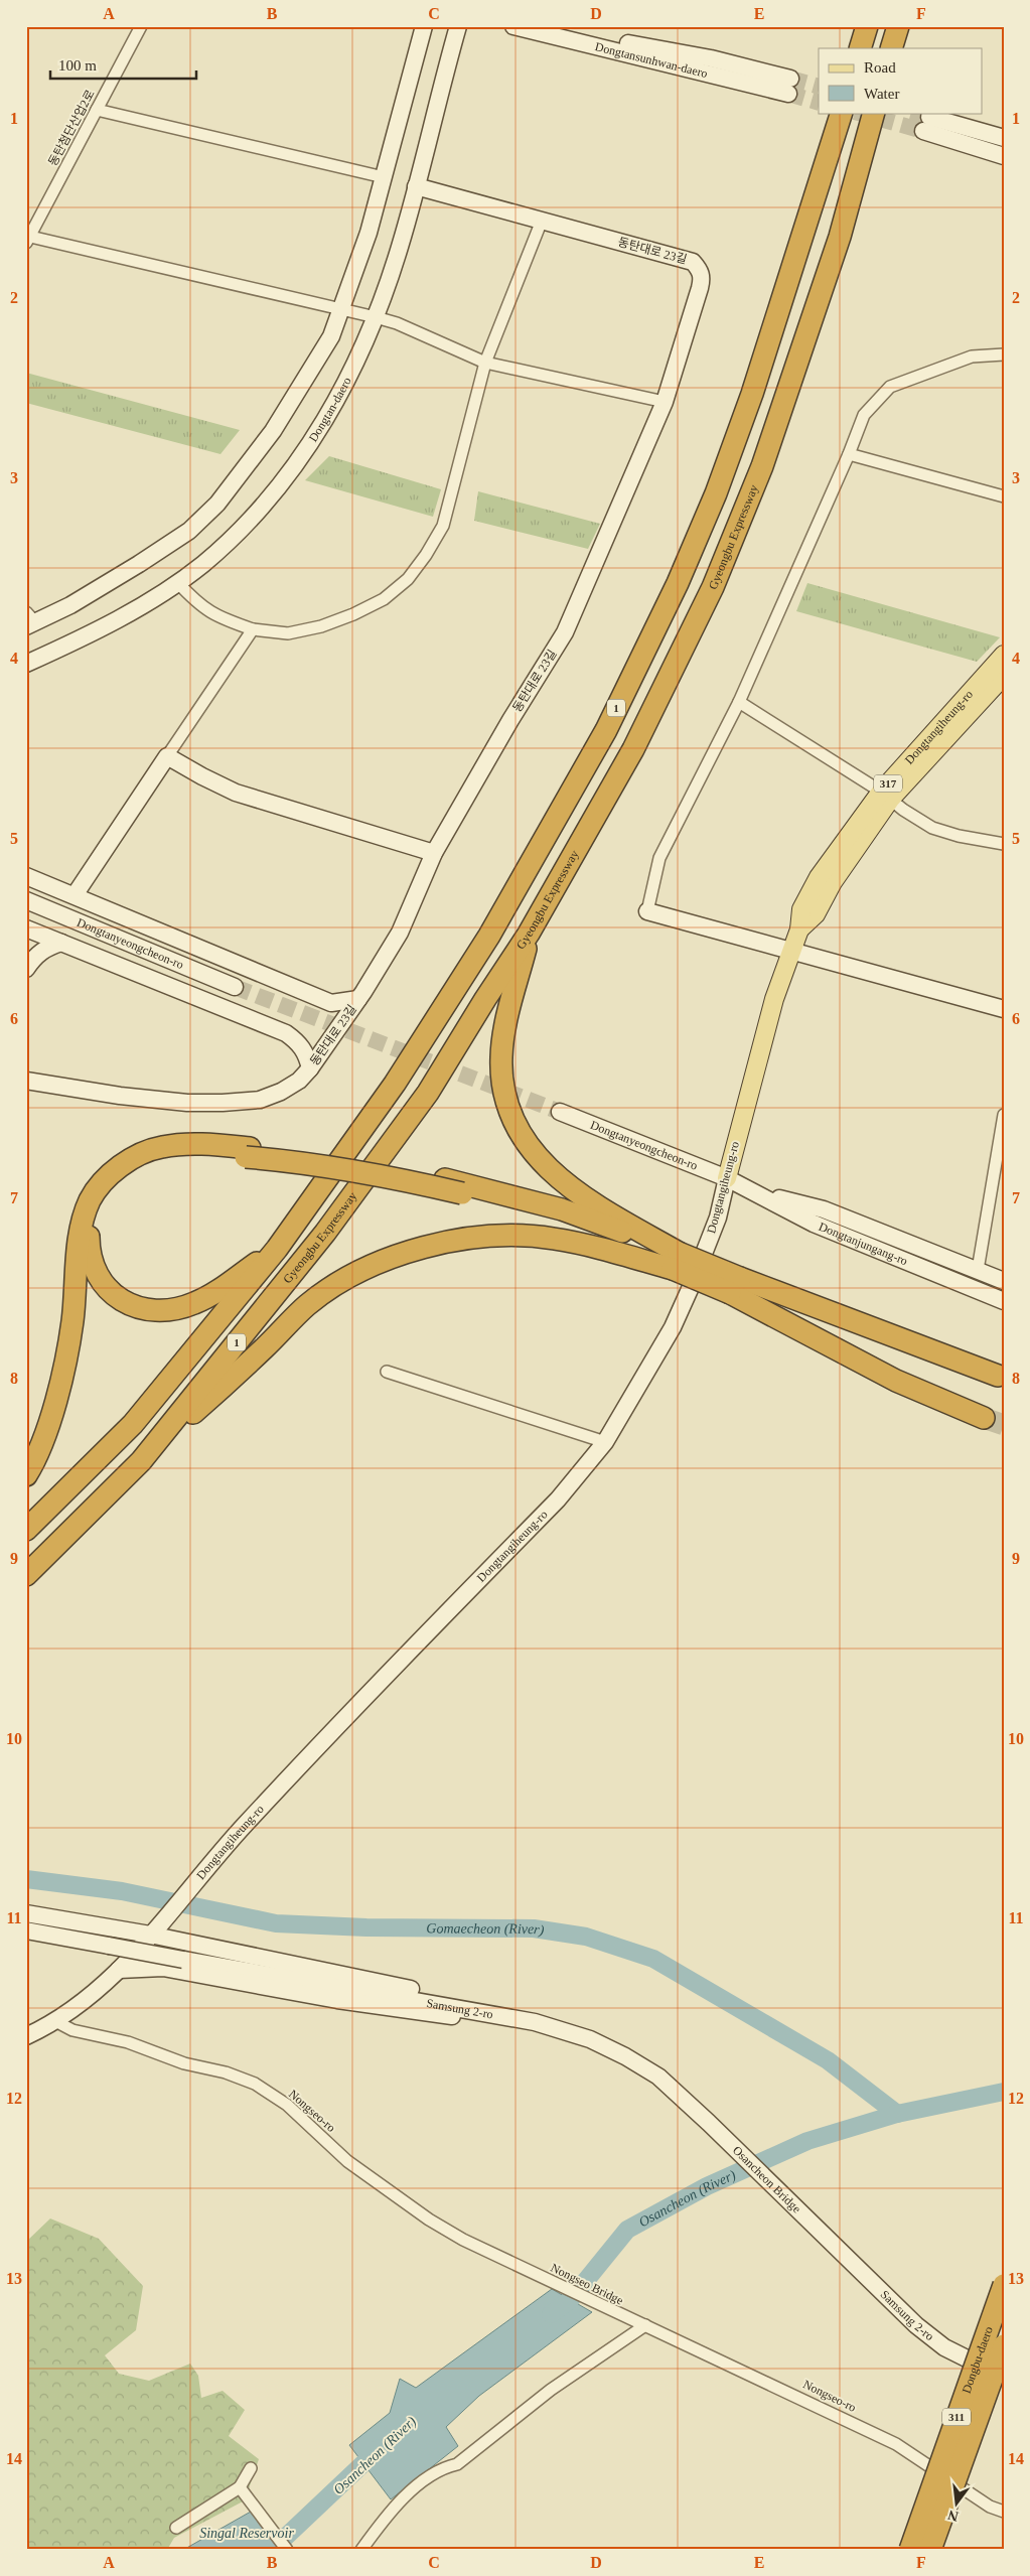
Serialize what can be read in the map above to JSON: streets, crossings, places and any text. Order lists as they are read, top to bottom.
{
  "streets": {
    "highway": [
      "Gyeongbu Expressway",
      "1",
      "Dongbu-daero",
      "311"
    ],
    "main road": ["Dongtangiheung-ro", "317"],
    "street": [
      "Dongtansunhwan-daero",
      "동탄첨단산업2로",
      "동탄대로 23길",
      "Dongtan-daero",
      "Dongtanyeongcheon-ro",
      "Dongtanjungang-ro",
      "Samsung 2-ro",
      "Nongseo-ro",
      "Osancheon Bridge",
      "Nongseo Bridge"
    ]
  },
  "crossings": [
    ["동탄대로 23길", "Dongtan-daero"],
    ["Dongtangiheung-ro", "Dongtanyeongcheon-ro"],
    ["Dongtangiheung-ro", "Dongtanjungang-ro"],
    ["Dongtangiheung-ro", "Nongseo-ro"],
    ["Dongtanyeongcheon-ro", "Dongtanjungang-ro"],
    ["Samsung 2-ro", "Osancheon Bridge"],
    ["Nongseo-ro", "Nongseo Bridge"]
  ],
  "water": ["Gomaecheon (River)", "Osancheon (River)", "Singal Reservoir"],
  "legend": ["Road", "Water"],
  "scale_bar": "100 m",
  "north": "bottom",
  "grid": {
    "columns": [
      "A",
      "B",
      "C",
      "D",
      "E",
      "F"
    ],
    "rows": [
      "1",
      "2",
      "3",
      "4",
      "5",
      "6",
      "7",
      "8",
      "9",
      "10",
      "11",
      "12",
      "13",
      "14"
    ]
  }
}
